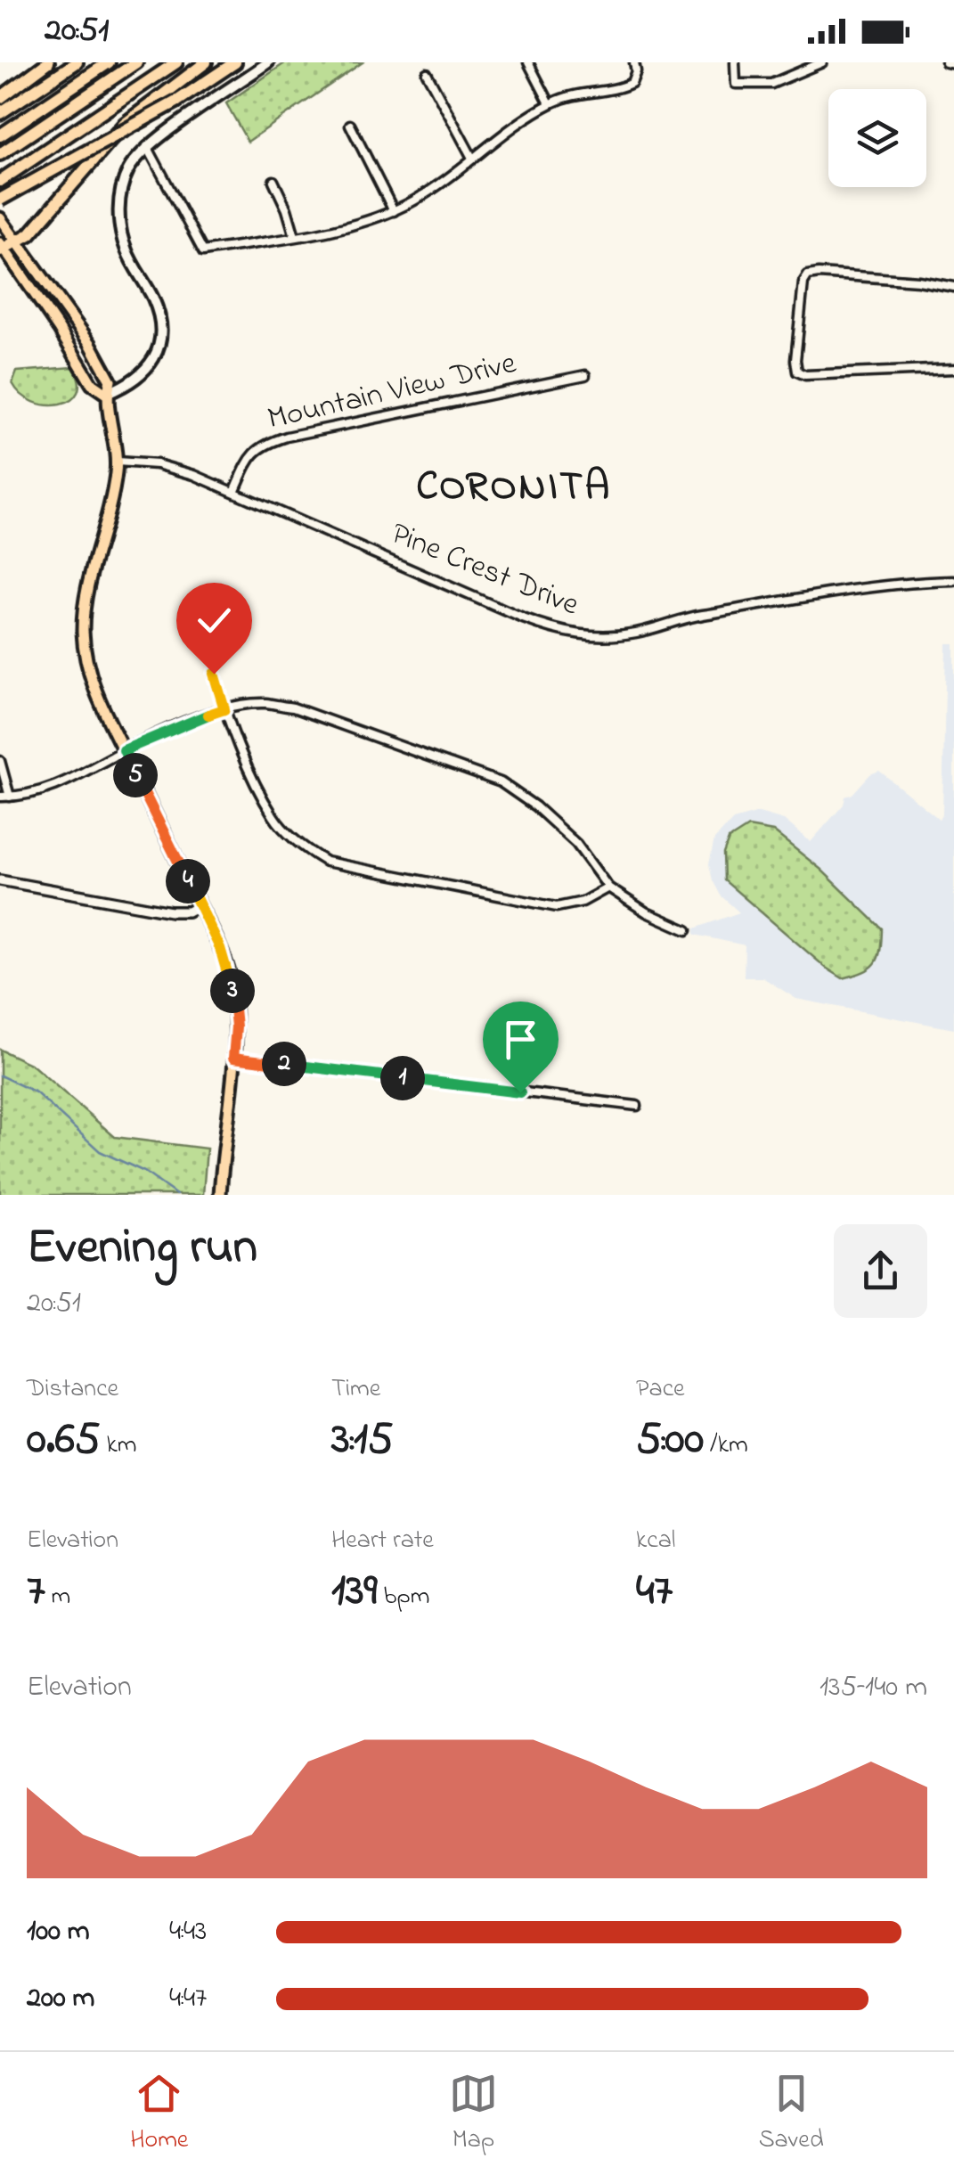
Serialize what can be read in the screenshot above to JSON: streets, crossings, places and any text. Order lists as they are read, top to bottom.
{
  "streets": {
    "street": ["Mountain View Drive", "Pine Crest Drive"]
  },
  "crossings": [
    ["Mountain View Drive", "Pine Crest Drive"]
  ],
  "districts": ["CORONITA"],
  "page": {
    "status": "20:51",
    "pins": [
      "5",
      "4",
      "3",
      "2",
      "1"
    ],
    "heading": ["Evening run", "20:51"],
    "stats": [
      ["Distance", "0.65 km"],
      ["Time", "3:15"],
      ["Pace", "5:00 /km"],
      ["Elevation", "7 m"],
      ["Heart rate", "139 bpm"],
      ["kcal", "47"]
    ],
    "chart": ["Elevation", "135–140 m"],
    "list": [
      {
        "name": "100 m",
        "note": "4:43"
      },
      {
        "name": "200 m",
        "note": "4:47"
      }
    ],
    "tabs": ["Home", "Map", "Saved"]
  }
}
